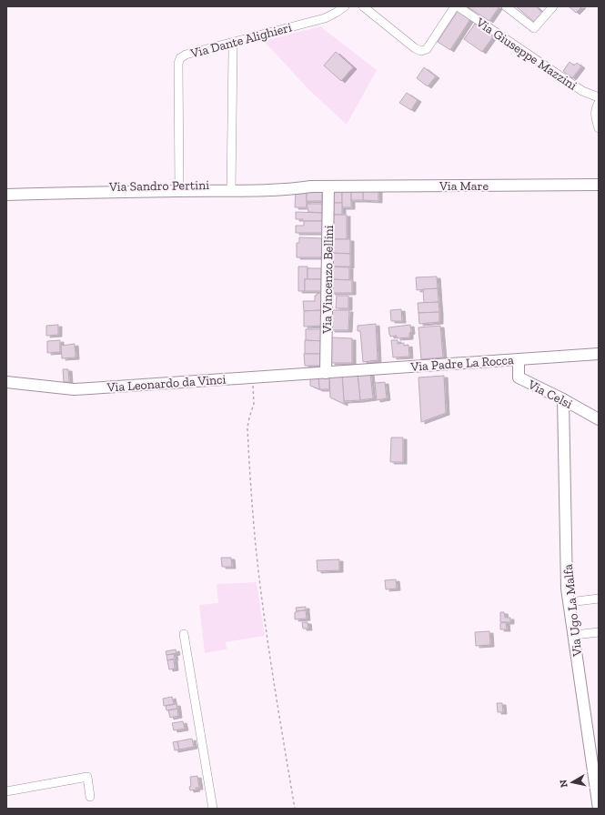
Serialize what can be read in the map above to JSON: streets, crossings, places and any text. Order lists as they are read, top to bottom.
{
  "streets": {
    "street": [
      "Via Dante Alighieri",
      "Via Giuseppe Mazzini",
      "Via Sandro Pertini",
      "Via Mare",
      "Via Vincenzo Bellini",
      "Via Padre La Rocca",
      "Via Leonardo da Vinci",
      "Via Celsi",
      "Via Ugo La Malfa"
    ]
  },
  "crossings": [
    ["Via Dante Alighieri", "Via Sandro Pertini"],
    ["Via Sandro Pertini", "Via Mare"],
    ["Via Sandro Pertini", "Via Vincenzo Bellini"],
    ["Via Mare", "Via Vincenzo Bellini"],
    ["Via Vincenzo Bellini", "Via Padre La Rocca"],
    ["Via Vincenzo Bellini", "Via Leonardo da Vinci"],
    ["Via Padre La Rocca", "Via Leonardo da Vinci"],
    ["Via Padre La Rocca", "Via Celsi"],
    ["Via Celsi", "Via Ugo La Malfa"]
  ],
  "north": "left"
}
